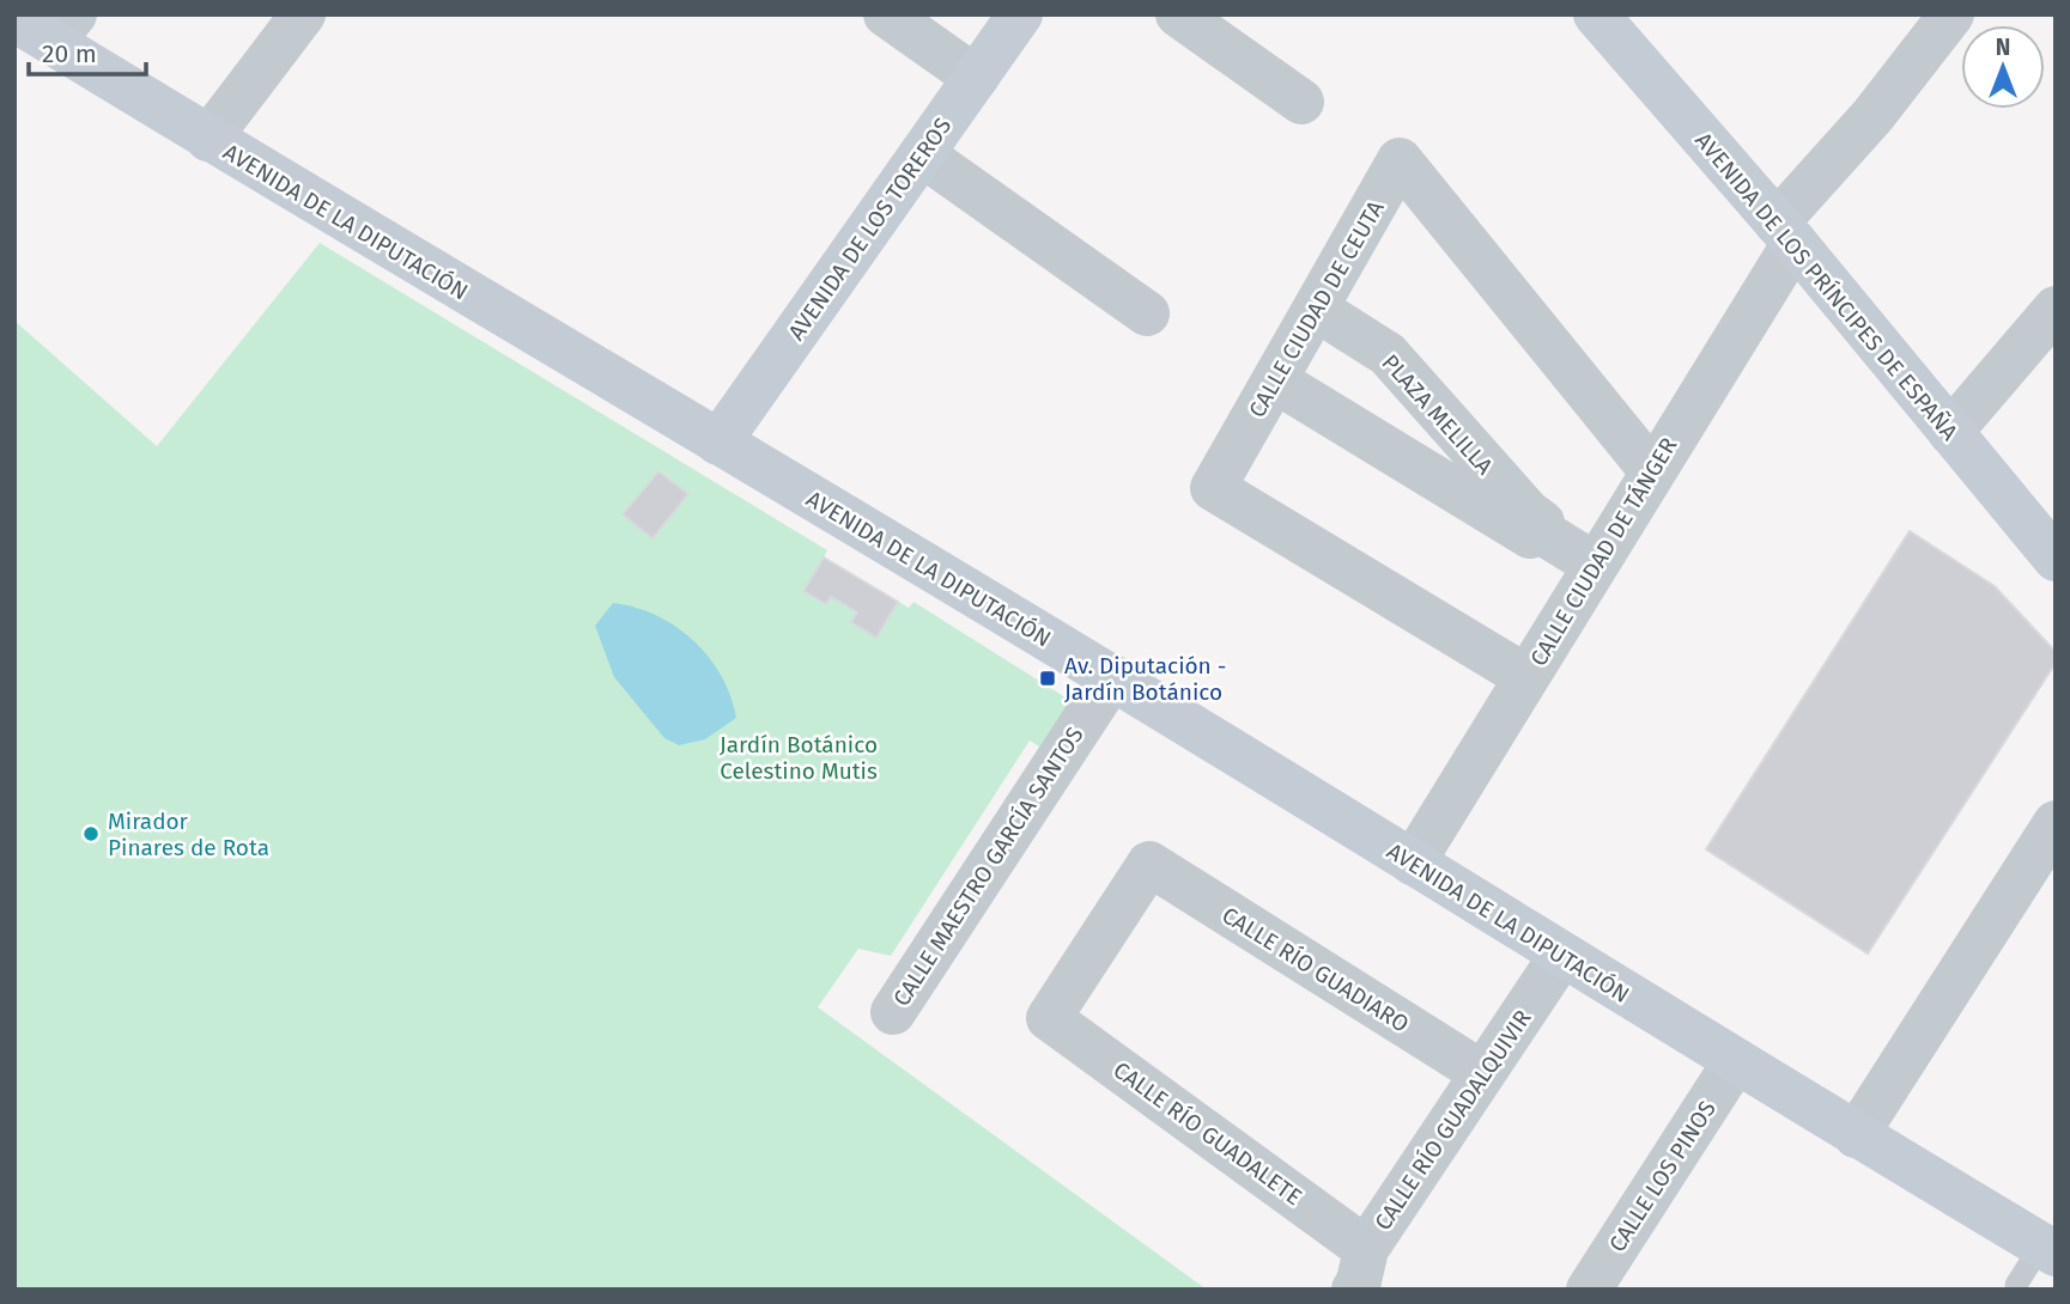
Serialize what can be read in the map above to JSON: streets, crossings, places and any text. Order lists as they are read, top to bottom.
{
  "streets": {
    "street": [
      "AVENIDA DE LA DIPUTACIÓN",
      "AVENIDA DE LOS TOREROS",
      "AVENIDA DE LOS PRÍNCIPES DE ESPAÑA",
      "CALLE CIUDAD DE CEUTA",
      "PLAZA MELILLA",
      "CALLE CIUDAD DE TÁNGER",
      "CALLE MAESTRO GARCÍA SANTOS",
      "CALLE RÍO GUADIARO",
      "CALLE RÍO GUADALQUIVIR",
      "CALLE RÍO GUADALETE",
      "CALLE LOS PINOS"
    ]
  },
  "crossings": [
    ["AVENIDA DE LA DIPUTACIÓN", "AVENIDA DE LOS TOREROS"],
    ["AVENIDA DE LA DIPUTACIÓN", "CALLE CIUDAD DE TÁNGER"],
    ["AVENIDA DE LA DIPUTACIÓN", "CALLE MAESTRO GARCÍA SANTOS"],
    ["AVENIDA DE LA DIPUTACIÓN", "CALLE RÍO GUADALQUIVIR"],
    ["AVENIDA DE LA DIPUTACIÓN", "CALLE LOS PINOS"],
    ["AVENIDA DE LOS PRÍNCIPES DE ESPAÑA", "CALLE CIUDAD DE TÁNGER"],
    ["CALLE CIUDAD DE CEUTA", "PLAZA MELILLA"],
    ["CALLE CIUDAD DE CEUTA", "CALLE CIUDAD DE TÁNGER"],
    ["PLAZA MELILLA", "CALLE CIUDAD DE TÁNGER"],
    ["CALLE RÍO GUADIARO", "CALLE RÍO GUADALQUIVIR"],
    ["CALLE RÍO GUADIARO", "CALLE RÍO GUADALETE"],
    ["CALLE RÍO GUADALQUIVIR", "CALLE RÍO GUADALETE"]
  ],
  "parks": ["Jardín Botánico Celestino Mutis"],
  "places": {
    "transit": ["Av. Diputación - Jardín Botánico"],
    "other": ["Mirador Pinares de Rota"]
  },
  "scale_bar": "20 m",
  "north": "top"
}
